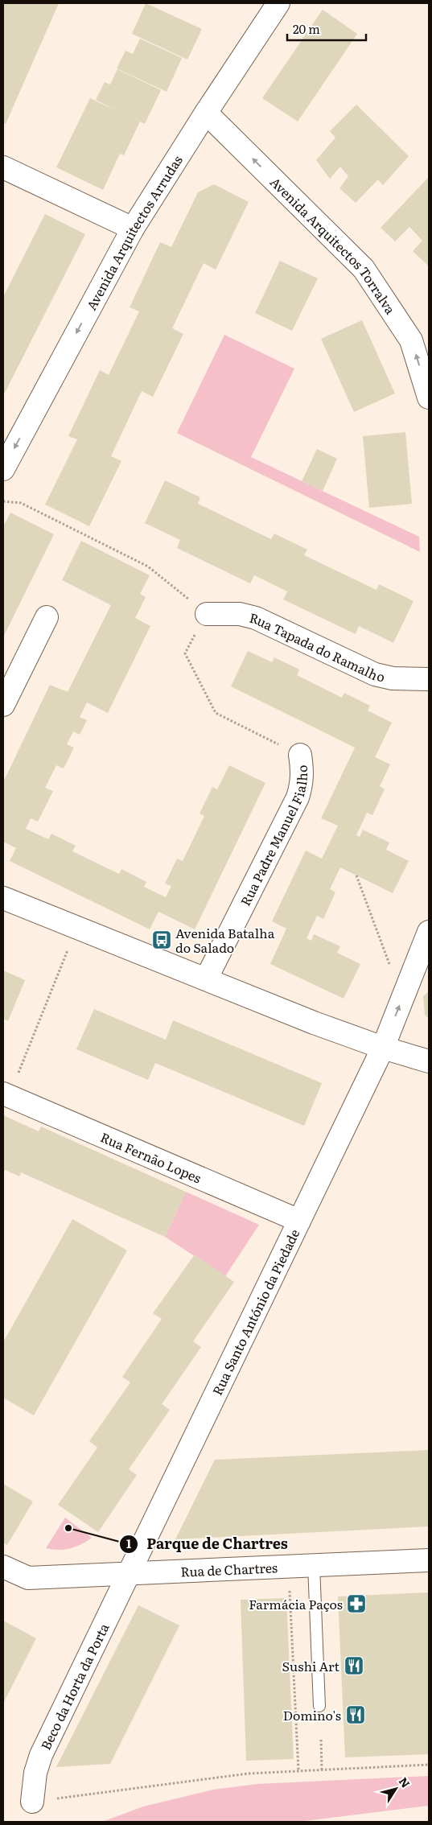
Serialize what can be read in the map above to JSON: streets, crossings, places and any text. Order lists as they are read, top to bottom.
{
  "streets": {
    "street": [
      "Avenida Arquitectos Arrudas",
      "Avenida Arquitectos Torralva",
      "Rua Tapada do Ramalho",
      "Rua Padre Manuel Fialho",
      "Rua Fernão Lopes",
      "Rua Santo António da Piedade",
      "Rua de Chartres",
      "Beco da Horta da Porta"
    ]
  },
  "crossings": [
    ["Avenida Arquitectos Arrudas", "Avenida Arquitectos Torralva"],
    ["Rua Fernão Lopes", "Rua Santo António da Piedade"],
    ["Rua Santo António da Piedade", "Rua de Chartres"],
    ["Rua Santo António da Piedade", "Beco da Horta da Porta"],
    ["Rua de Chartres", "Beco da Horta da Porta"]
  ],
  "one_way": ["Avenida Arquitectos Arrudas", "Avenida Arquitectos Torralva"],
  "places": {
    "bus stop": ["Avenida Batalha do Salado"],
    "other": ["Parque de Chartres"],
    "pharmacy": ["Farmácia Paços"],
    "restaurant": ["Sushi Art", "Domino's"]
  },
  "scale_bar": "20 m",
  "north": "top right"
}
